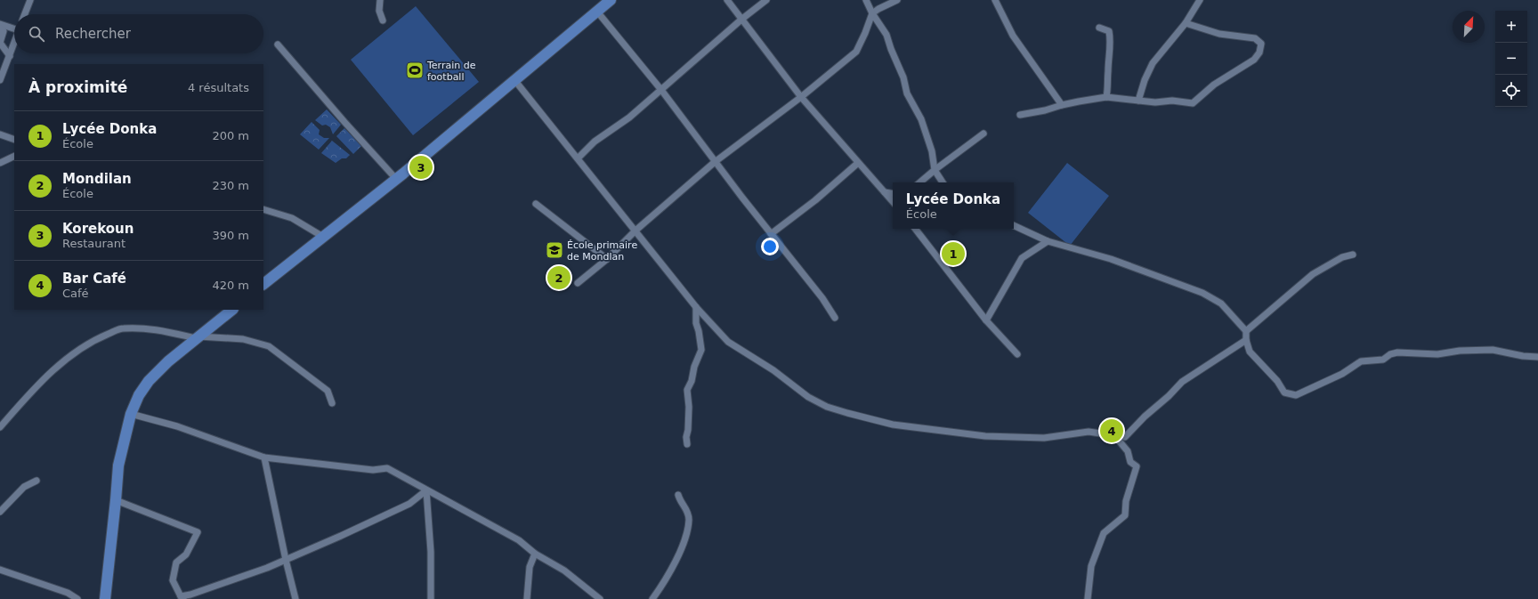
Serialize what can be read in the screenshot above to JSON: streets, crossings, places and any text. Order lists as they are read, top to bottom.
{
  "places": {
    "sports": ["Terrain de football"],
    "school or university": ["École primaire de Mondlan"]
  },
  "north": "top right",
  "page": {
    "map_buttons": ["+", "−"],
    "search": "Rechercher",
    "heading": ["À proximité", "4 résultats"],
    "list": [
      {
        "mark": "1",
        "name": "Lycée Donka",
        "note": "École",
        "value": "200 m"
      },
      {
        "mark": "2",
        "name": "Mondilan",
        "note": "École",
        "value": "230 m"
      },
      {
        "mark": "3",
        "name": "Korekoun",
        "note": "Restaurant",
        "value": "390 m"
      },
      {
        "mark": "4",
        "name": "Bar Café",
        "note": "Café",
        "value": "420 m"
      }
    ],
    "pins": [
      "3",
      "1",
      "2",
      "4"
    ],
    "popup": ["Lycée Donka", "École"]
  }
}
